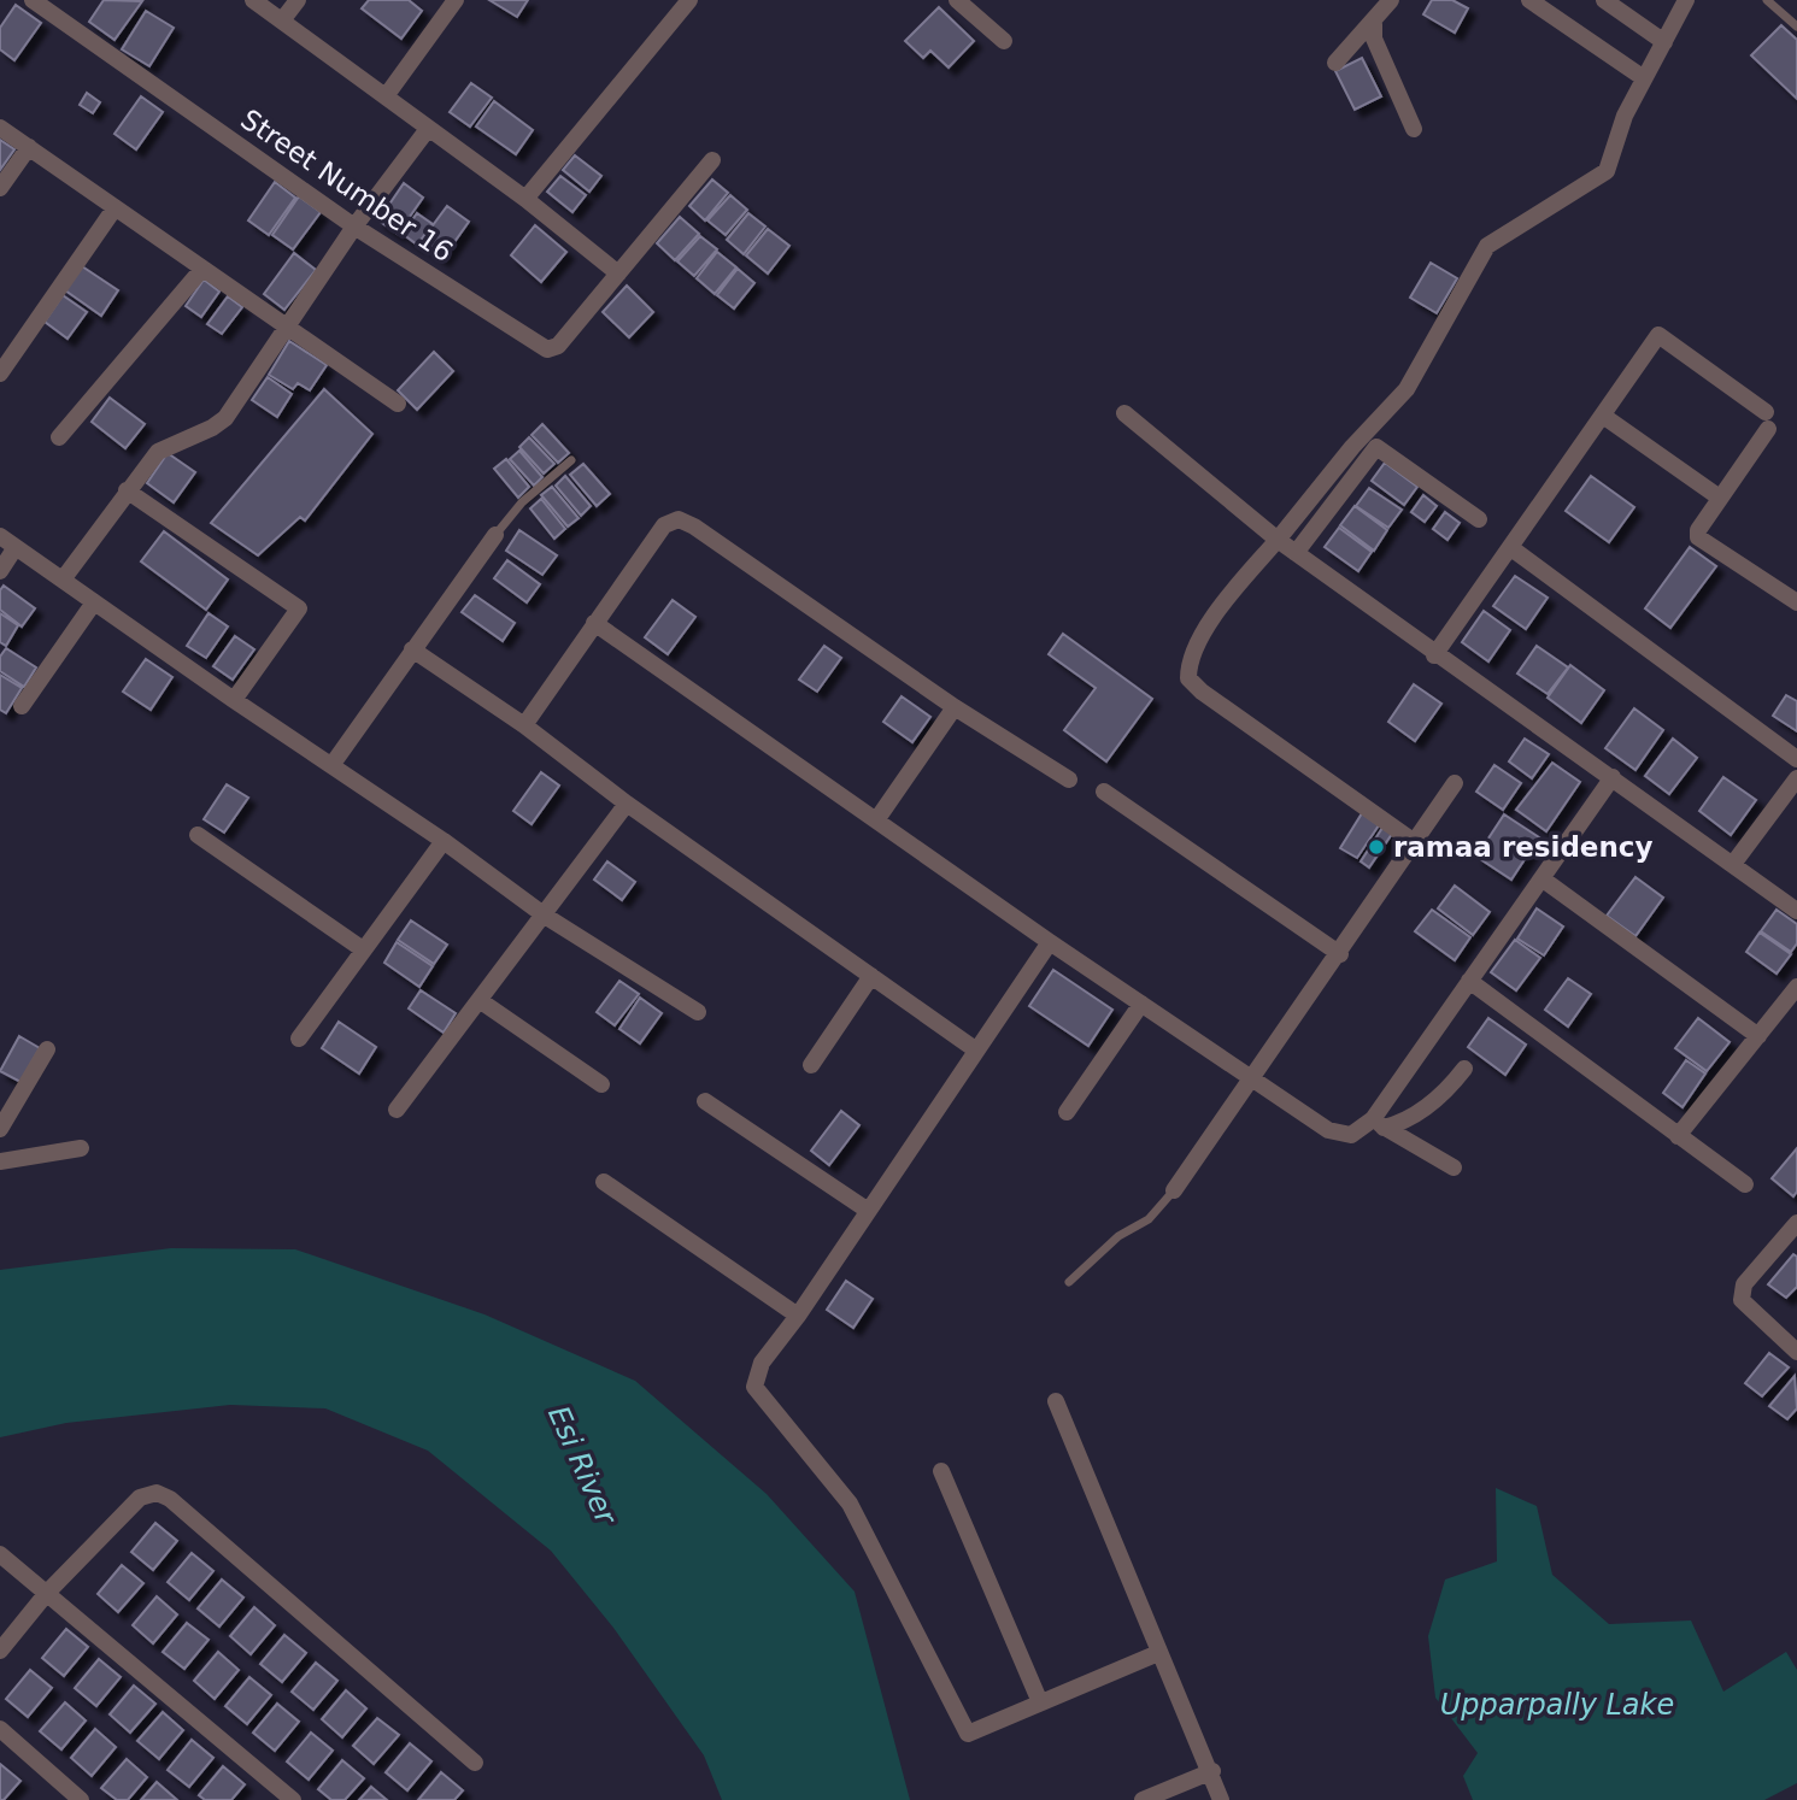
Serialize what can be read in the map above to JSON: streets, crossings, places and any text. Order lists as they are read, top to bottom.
{
  "streets": {
    "street": ["Street Number 16"]
  },
  "water": ["Esi River", "Upparpally Lake"],
  "places": ["ramaa residency"]
}
